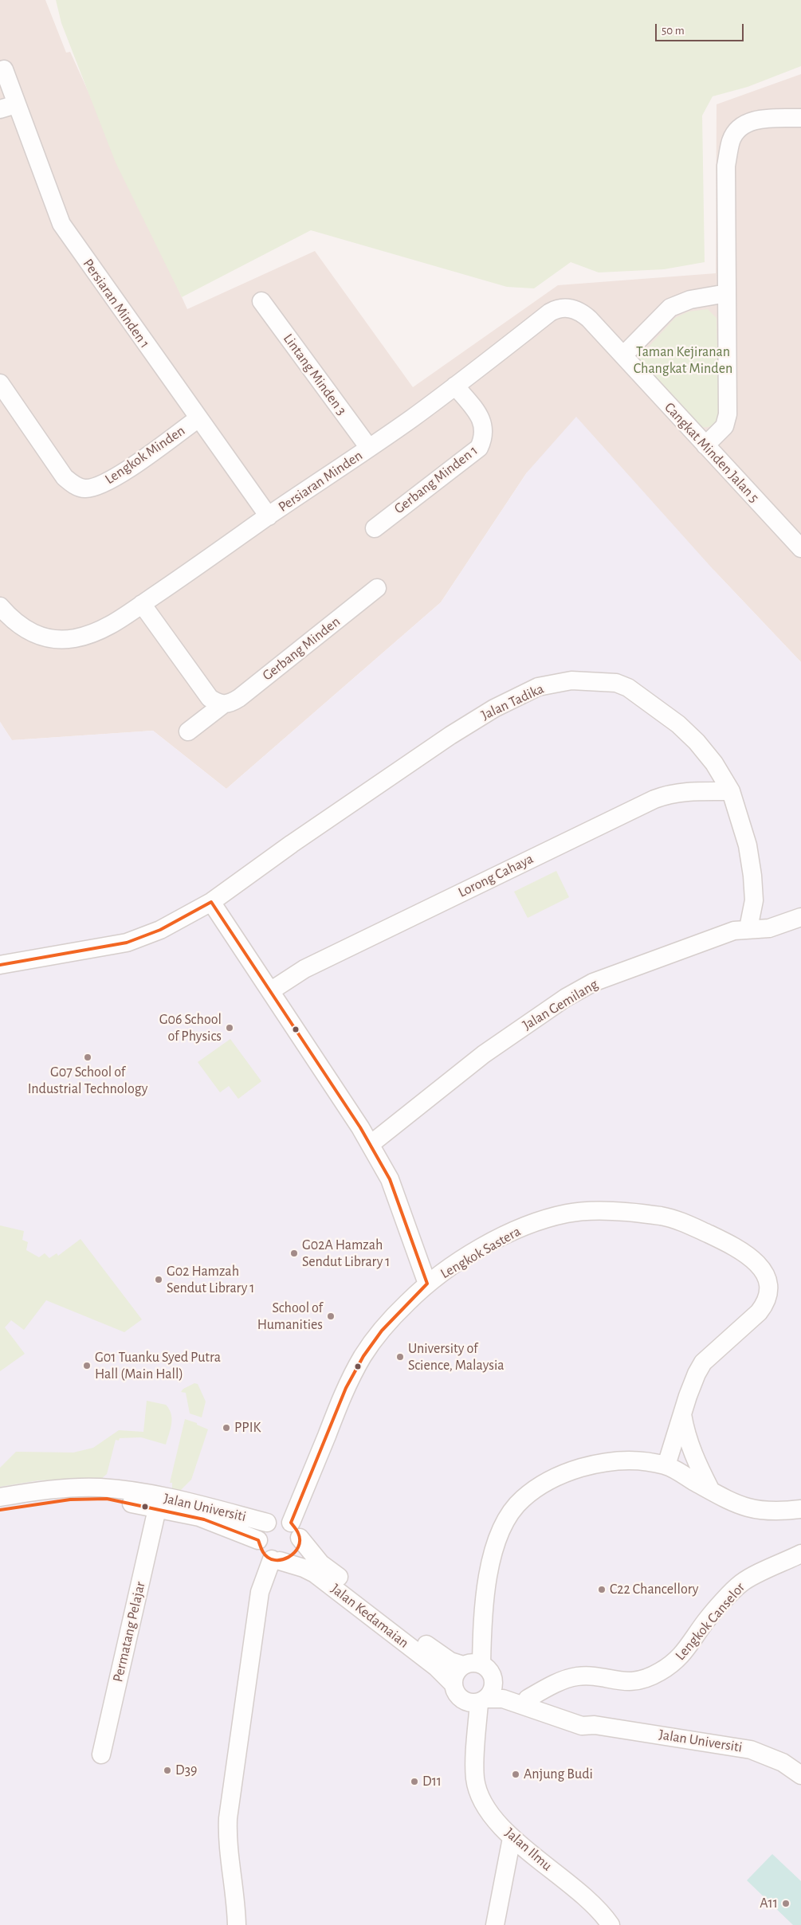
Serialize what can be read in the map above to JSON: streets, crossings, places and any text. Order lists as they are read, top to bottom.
{
  "streets": {
    "street": [
      "Persiaran Minden 1",
      "Lintang Minden 3",
      "Cangkat Minden Jalan 5",
      "Lengkok Minden",
      "Gerbang Minden 1",
      "Persiaran Minden",
      "Gerbang Minden",
      "Jalan Tadika",
      "Lorong Cahaya",
      "Jalan Gemilang",
      "Lengkok Sastera",
      "Jalan Universiti",
      "Jalan Kedamaian",
      "Lengkok Canselor",
      "Permatang Pelajar",
      "Jalan Ilmu"
    ]
  },
  "crossings": [
    ["Persiaran Minden 1", "Lengkok Minden"],
    ["Persiaran Minden 1", "Persiaran Minden"],
    ["Lintang Minden 3", "Persiaran Minden"],
    ["Cangkat Minden Jalan 5", "Persiaran Minden"],
    ["Gerbang Minden 1", "Persiaran Minden"],
    ["Jalan Tadika", "Lorong Cahaya"],
    ["Jalan Tadika", "Jalan Gemilang"],
    ["Lengkok Sastera", "Jalan Universiti"],
    ["Lengkok Sastera", "Jalan Kedamaian"],
    ["Jalan Universiti", "Jalan Kedamaian"],
    ["Jalan Universiti", "Lengkok Canselor"],
    ["Jalan Universiti", "Permatang Pelajar"],
    ["Jalan Universiti", "Jalan Ilmu"],
    ["Jalan Kedamaian", "Jalan Ilmu"]
  ],
  "parks": ["Taman Kejiranan Changkat Minden"],
  "places": [
    "G06 School of Physics",
    "G07 School of Industrial Technology",
    "G02A Hamzah Sendut Library 1",
    "G02 Hamzah Sendut Library 1",
    "School of Humanities",
    "University of Science, Malaysia",
    "G01 Tuanku Syed Putra Hall (Main Hall)",
    "PPIK",
    "C22 Chancellory",
    "D39",
    "Anjung Budi",
    "D11",
    "A11"
  ],
  "scale_bar": "50 m"
}
